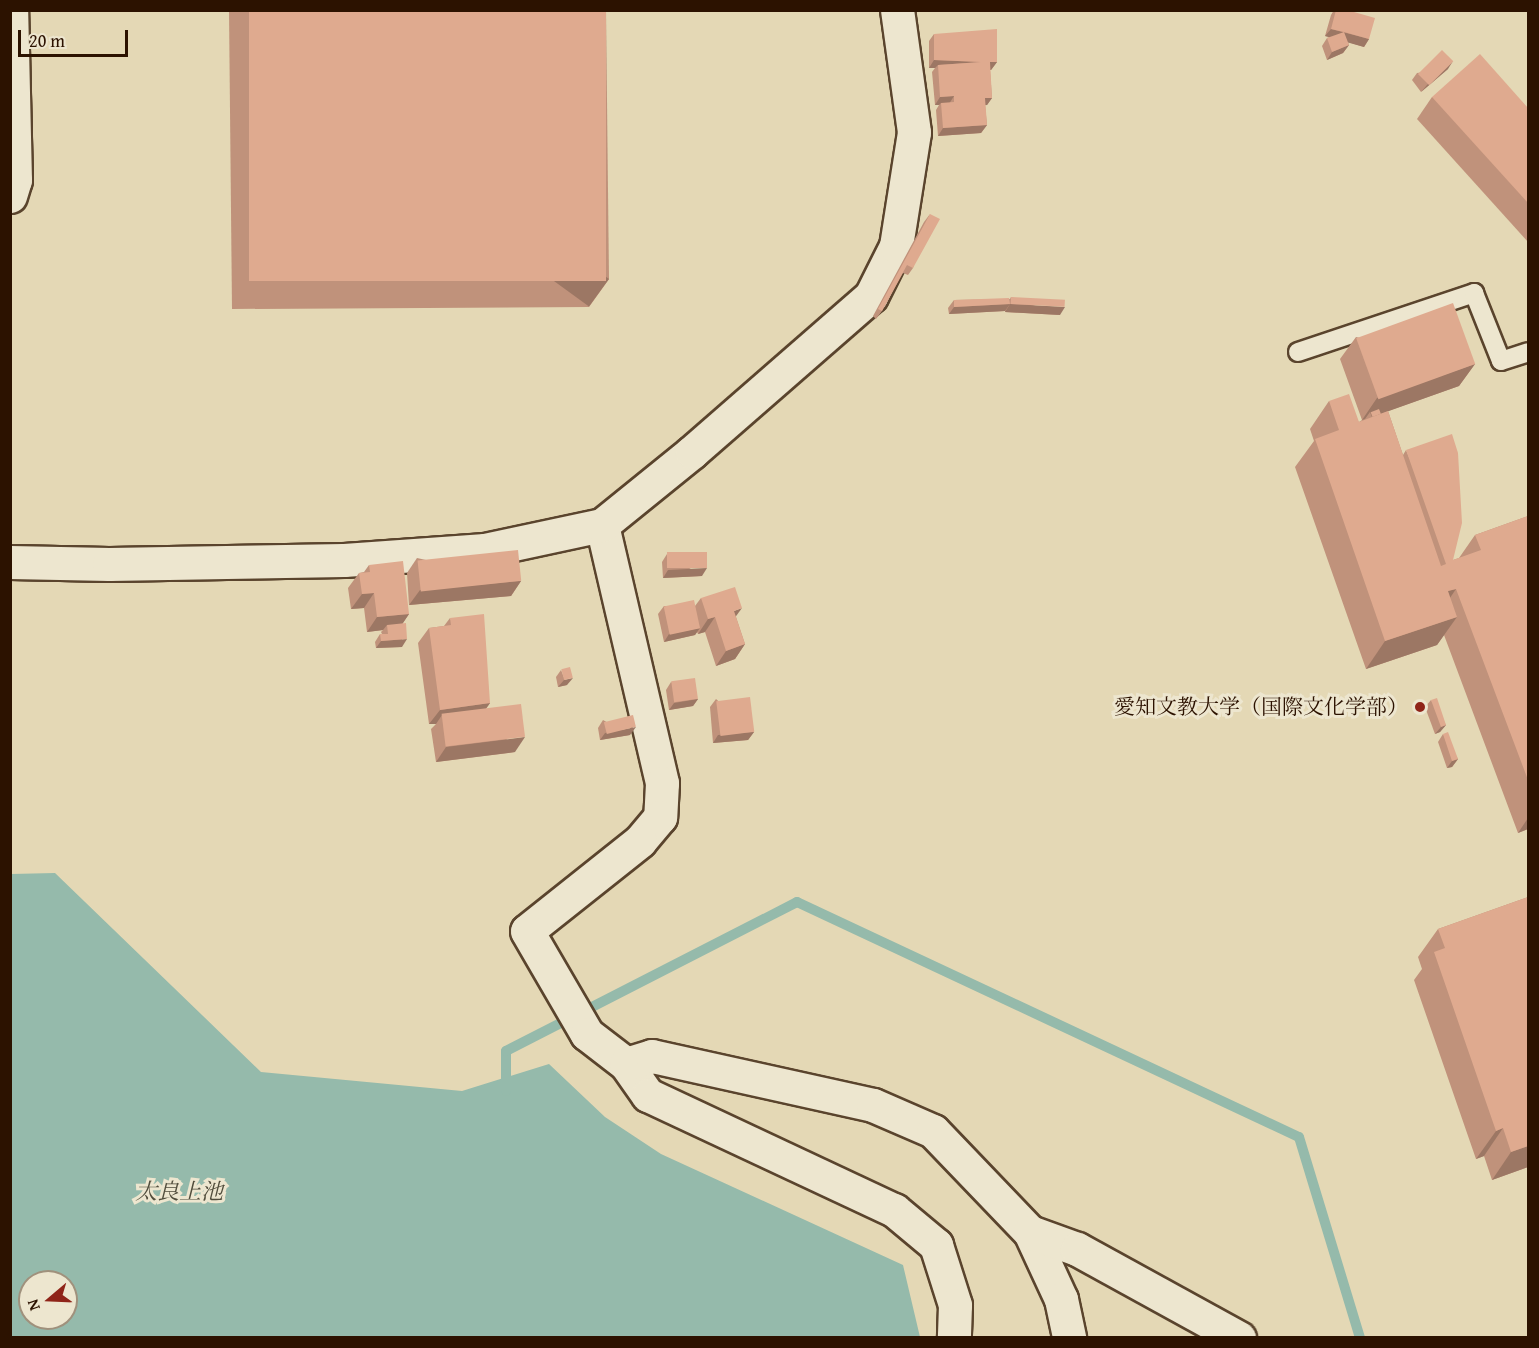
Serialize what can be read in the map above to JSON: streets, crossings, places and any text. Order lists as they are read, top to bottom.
{
  "water": ["太良上池"],
  "places": ["愛知文教大学（国際文化学部）"],
  "scale_bar": "20 m",
  "north": "left"
}
